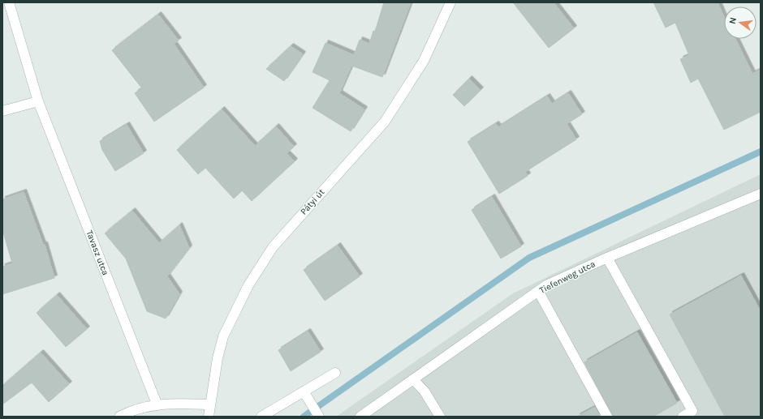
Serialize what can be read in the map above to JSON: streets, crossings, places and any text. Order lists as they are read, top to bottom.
{
  "streets": {
    "street": ["Pátyi út", "Tavasz utca", "Tiefenweg utca"]
  },
  "north": "left"
}
